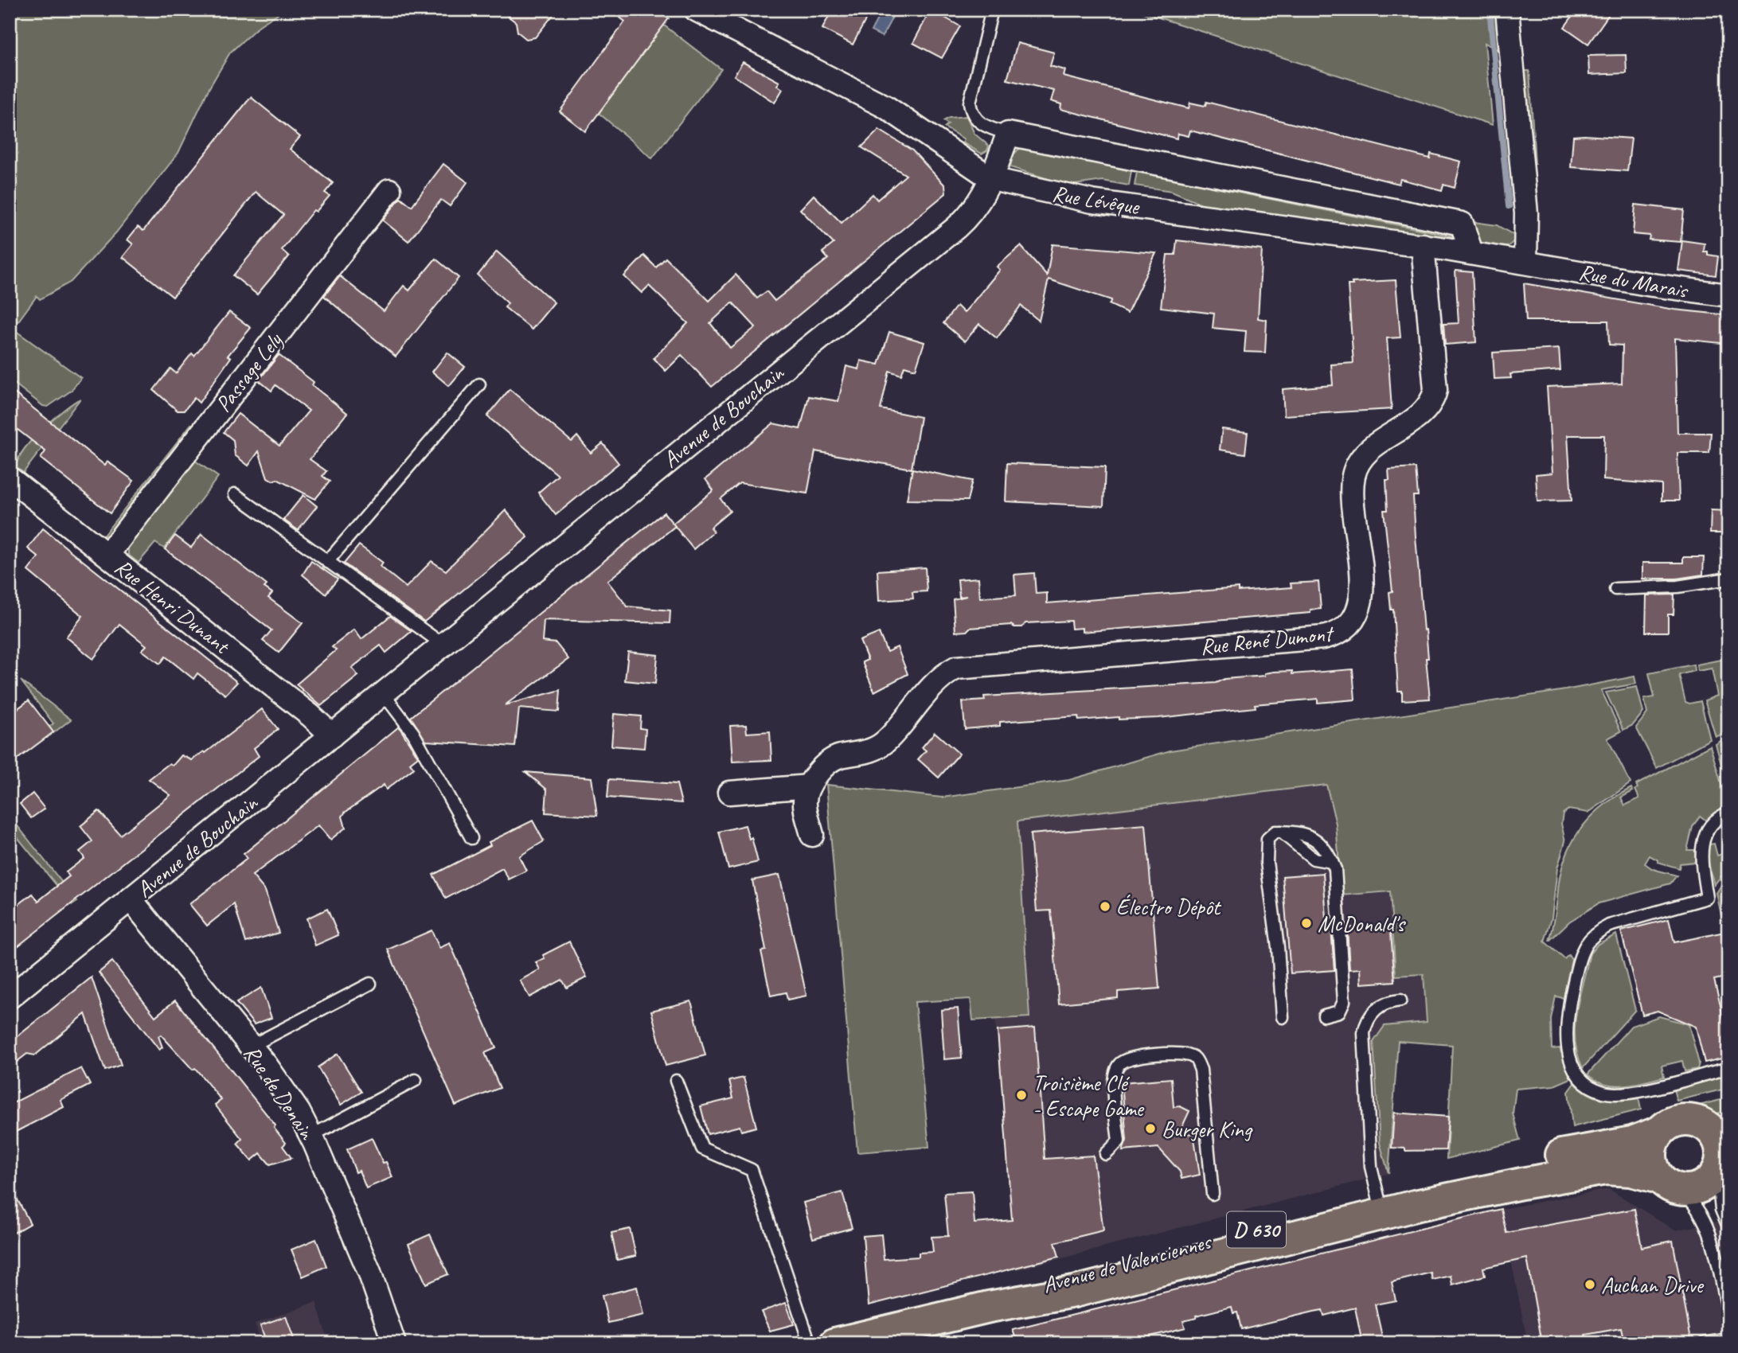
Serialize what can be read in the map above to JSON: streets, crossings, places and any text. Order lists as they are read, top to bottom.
{
  "streets": {
    "main road": ["D 630", "Avenue de Valenciennes"],
    "street": [
      "Rue Lévêque",
      "Rue du Marais",
      "Passage Lely",
      "Avenue de Bouchain",
      "Rue Henri Dunant",
      "Rue René Dumont",
      "Rue de Denain"
    ]
  },
  "crossings": [
    ["Rue Lévêque", "Rue du Marais"],
    ["Rue Lévêque", "Avenue de Bouchain"],
    ["Rue Lévêque", "Rue René Dumont"],
    ["Passage Lely", "Rue Henri Dunant"],
    ["Avenue de Bouchain", "Rue Henri Dunant"],
    ["Avenue de Bouchain", "Rue de Denain"]
  ],
  "places": [
    "Électro Dépôt",
    "McDonald's",
    "Troisième Clé - Escape Game",
    "Burger King",
    "Auchan Drive"
  ]
}
